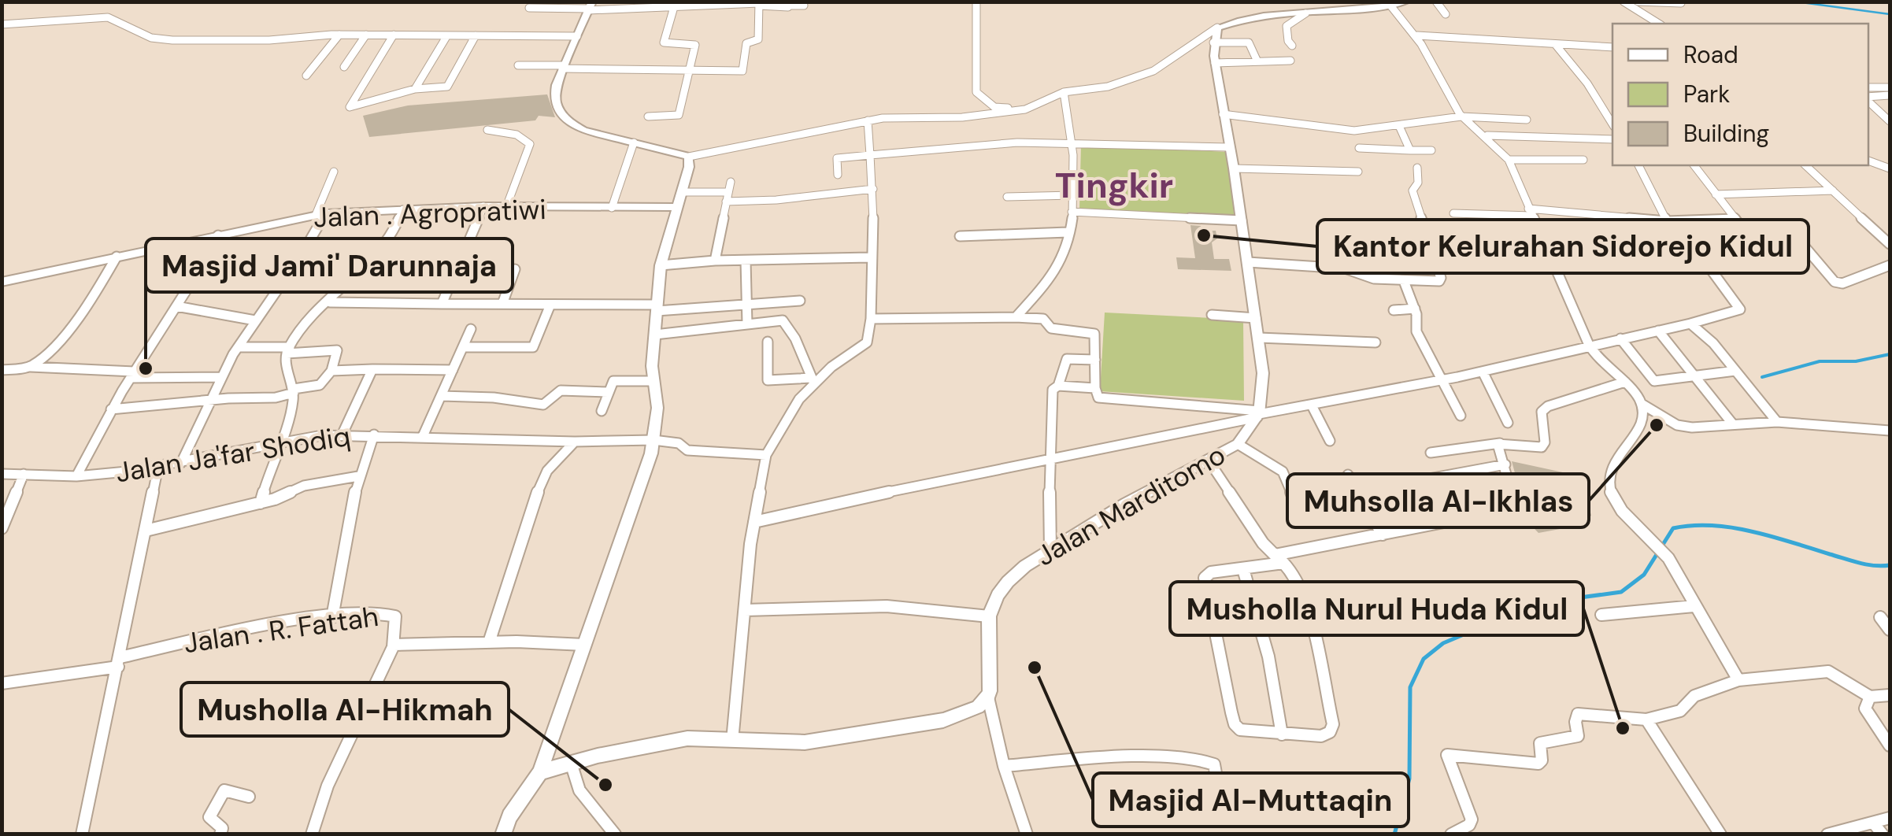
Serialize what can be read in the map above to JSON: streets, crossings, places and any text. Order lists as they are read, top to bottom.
{
  "streets": {
    "street": [
      "Jalan . Agropratiwi",
      "Jalan Ja'far Shodiq",
      "Jalan Marditomo",
      "Jalan . R. Fattah"
    ]
  },
  "districts": ["Tingkir"],
  "places": [
    "Kantor Kelurahan Sidorejo Kidul",
    "Masjid Jami' Darunnaja",
    "Muhsolla Al-Ikhlas",
    "Masjid Al-Muttaqin",
    "Musholla Nurul Huda Kidul",
    "Musholla Al-Hikmah"
  ],
  "legend": ["Road", "Park", "Building"]
}
